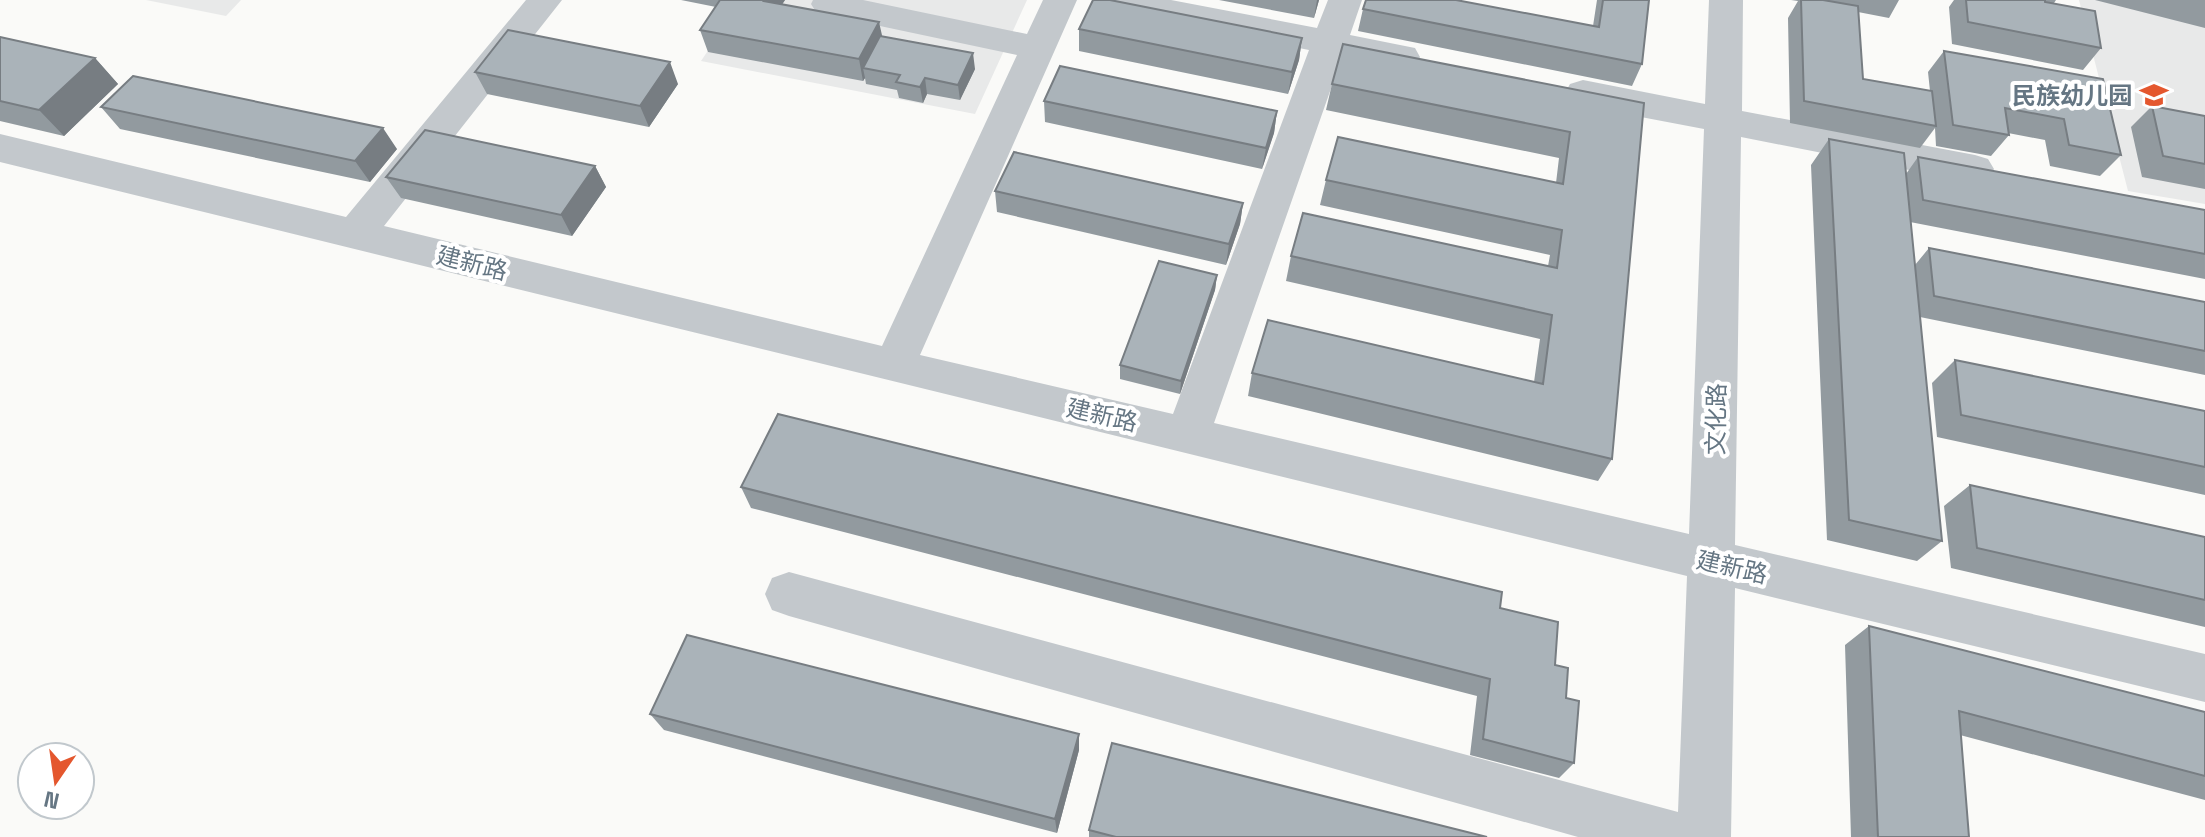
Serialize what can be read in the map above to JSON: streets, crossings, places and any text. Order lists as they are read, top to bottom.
{
  "streets": {
    "street": ["建新路", "文化路"]
  },
  "crossings": [
    ["建新路", "文化路"]
  ],
  "places": {
    "school or university": ["民族幼儿园"]
  },
  "north": "bottom"
}
